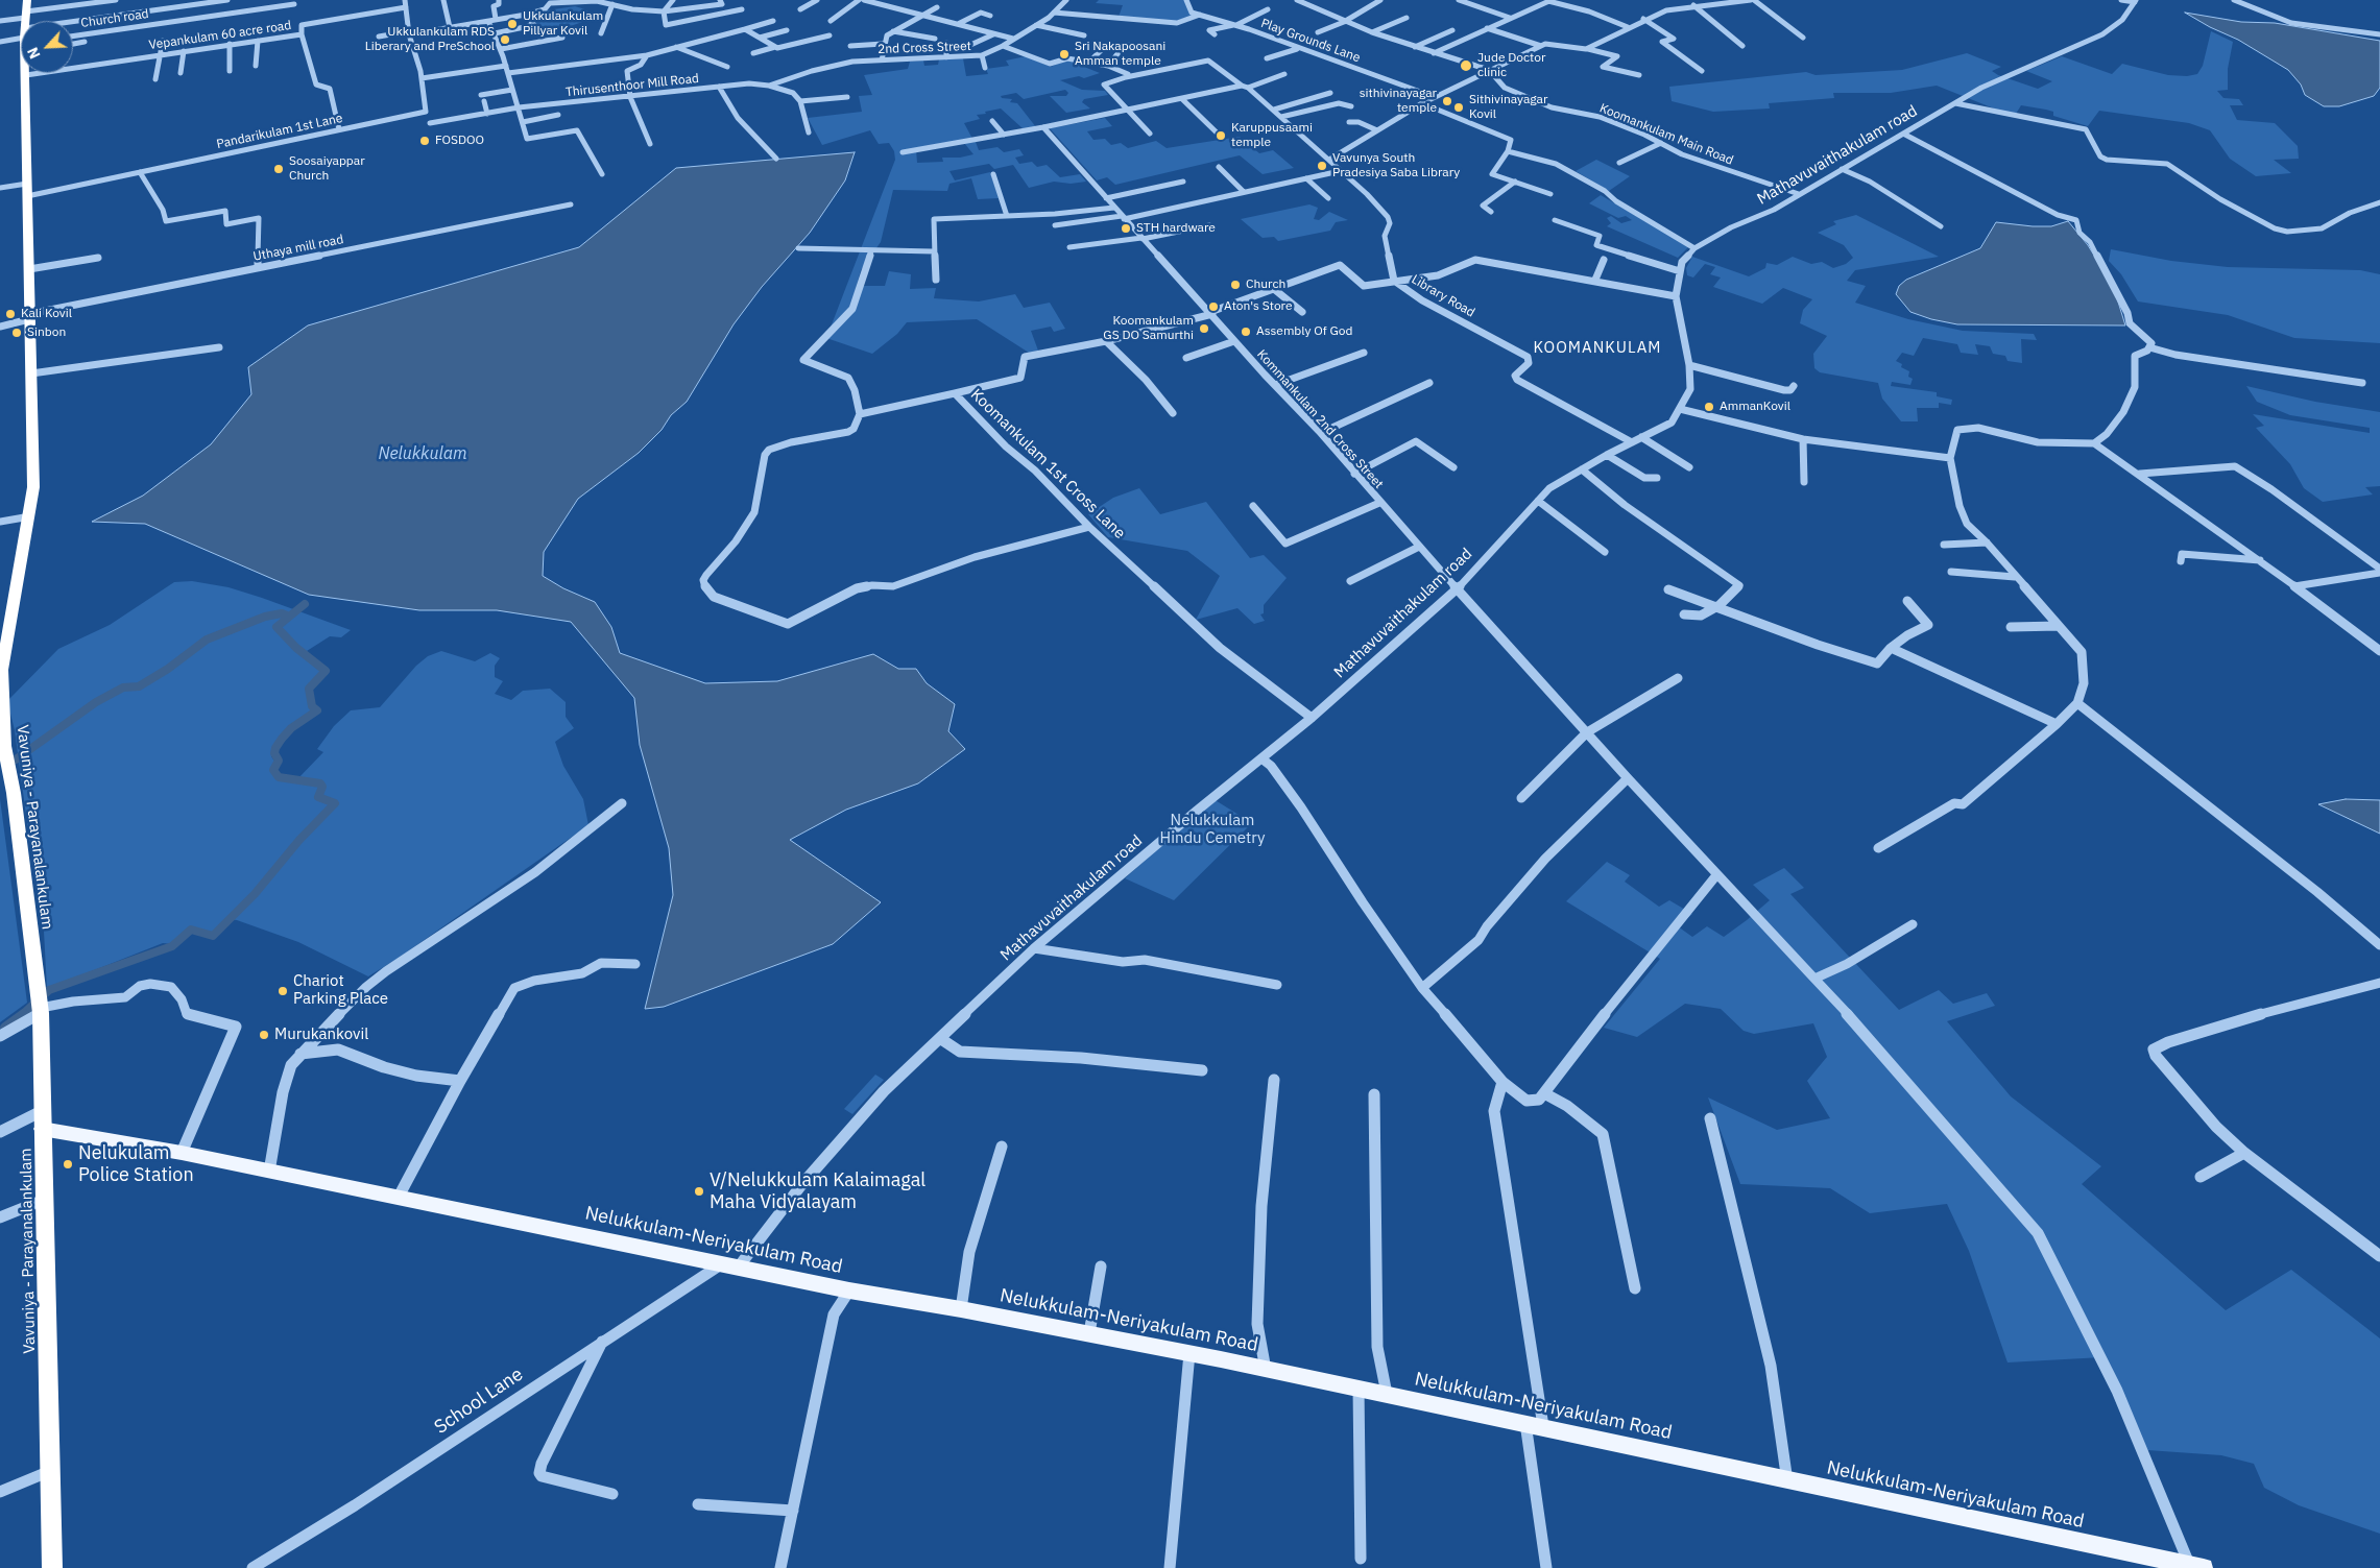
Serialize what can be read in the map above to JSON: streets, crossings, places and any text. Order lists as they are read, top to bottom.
{
  "streets": {
    "highway": ["Vavuniya - Parayanalankulam"],
    "main road": ["Nelukkulam-Neriyakulam Road"],
    "street": [
      "Church road",
      "Vepankulam 60 acre road",
      "Play Grounds Lane",
      "2nd Cross Street",
      "Thirusenthoor Mill Road",
      "Pandarikulam 1st Lane",
      "Koomankulam Main Road",
      "Mathavuvaithakulam road",
      "Uthaya mill road",
      "Library Road",
      "Kommankulam 2nd Cross Street",
      "Koomankulam 1st Cross Lane",
      "School Lane"
    ]
  },
  "crossings": [
    ["Vepankulam 60 acre road", "Pandarikulam 1st Lane"],
    ["Vepankulam 60 acre road", "Vavuniya - Parayanalankulam"],
    ["2nd Cross Street", "Thirusenthoor Mill Road"],
    ["Pandarikulam 1st Lane", "Vavuniya - Parayanalankulam"],
    ["Koomankulam Main Road", "Mathavuvaithakulam road"],
    ["Mathavuvaithakulam road", "Library Road"],
    ["Mathavuvaithakulam road", "Kommankulam 2nd Cross Street"],
    ["Mathavuvaithakulam road", "Koomankulam 1st Cross Lane"],
    ["Mathavuvaithakulam road", "Nelukkulam-Neriyakulam Road"],
    ["Mathavuvaithakulam road", "School Lane"],
    ["Uthaya mill road", "Vavuniya - Parayanalankulam"],
    ["Library Road", "Koomankulam 1st Cross Lane"],
    ["Kommankulam 2nd Cross Street", "Koomankulam 1st Cross Lane"],
    ["Kommankulam 2nd Cross Street", "Nelukkulam-Neriyakulam Road"],
    ["Vavuniya - Parayanalankulam", "Nelukkulam-Neriyakulam Road"],
    ["Nelukkulam-Neriyakulam Road", "School Lane"]
  ],
  "districts": ["KOOMANKULAM"],
  "water": ["Nelukkulam"],
  "parks": ["Nelukkulam Hindu Cemetry"],
  "places": [
    "Ukkulankulam Pillyar Kovil",
    "Ukkulankulam RDS Liberary and PreSchool",
    "Sri Nakapoosani Amman temple",
    "Jude Doctor clinic",
    "sithivinayagar temple",
    "Sithivinayagar Kovil",
    "Karuppusaami temple",
    "FOSDOO",
    "Vavunya South Pradesiya Saba Library",
    "Soosaiyappar Church",
    "STH hardware",
    "Church",
    "Aton's Store",
    "Kali Kovil",
    "Koomankulam GS DO Samurthi",
    "Assembly Of God",
    "Sinbon",
    "AmmanKovil",
    "Chariot Parking Place",
    "Murukankovil",
    "Nelukulam Police Station",
    "V/Nelukkulam Kalaimagal Maha Vidyalayam"
  ],
  "north": "bottom left"
}
